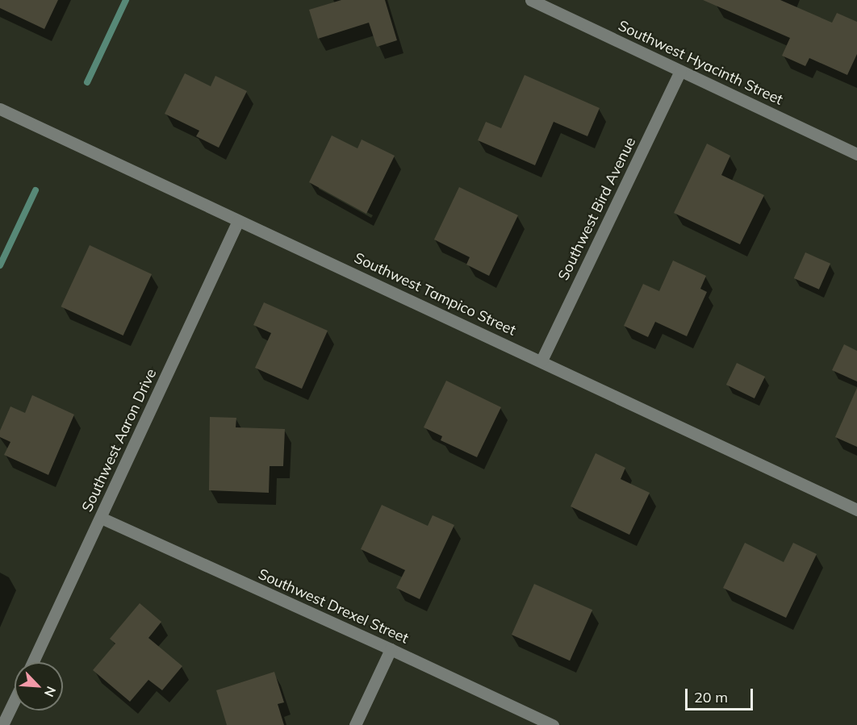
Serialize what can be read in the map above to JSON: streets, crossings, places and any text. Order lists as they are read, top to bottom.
{
  "streets": {
    "street": [
      "Southwest Hyacinth Street",
      "Southwest Bird Avenue",
      "Southwest Tampico Street",
      "Southwest Aaron Drive",
      "Southwest Drexel Street"
    ]
  },
  "crossings": [
    ["Southwest Hyacinth Street", "Southwest Bird Avenue"],
    ["Southwest Bird Avenue", "Southwest Tampico Street"],
    ["Southwest Tampico Street", "Southwest Aaron Drive"],
    ["Southwest Aaron Drive", "Southwest Drexel Street"]
  ],
  "scale_bar": "20 m",
  "north": "bottom right"
}
